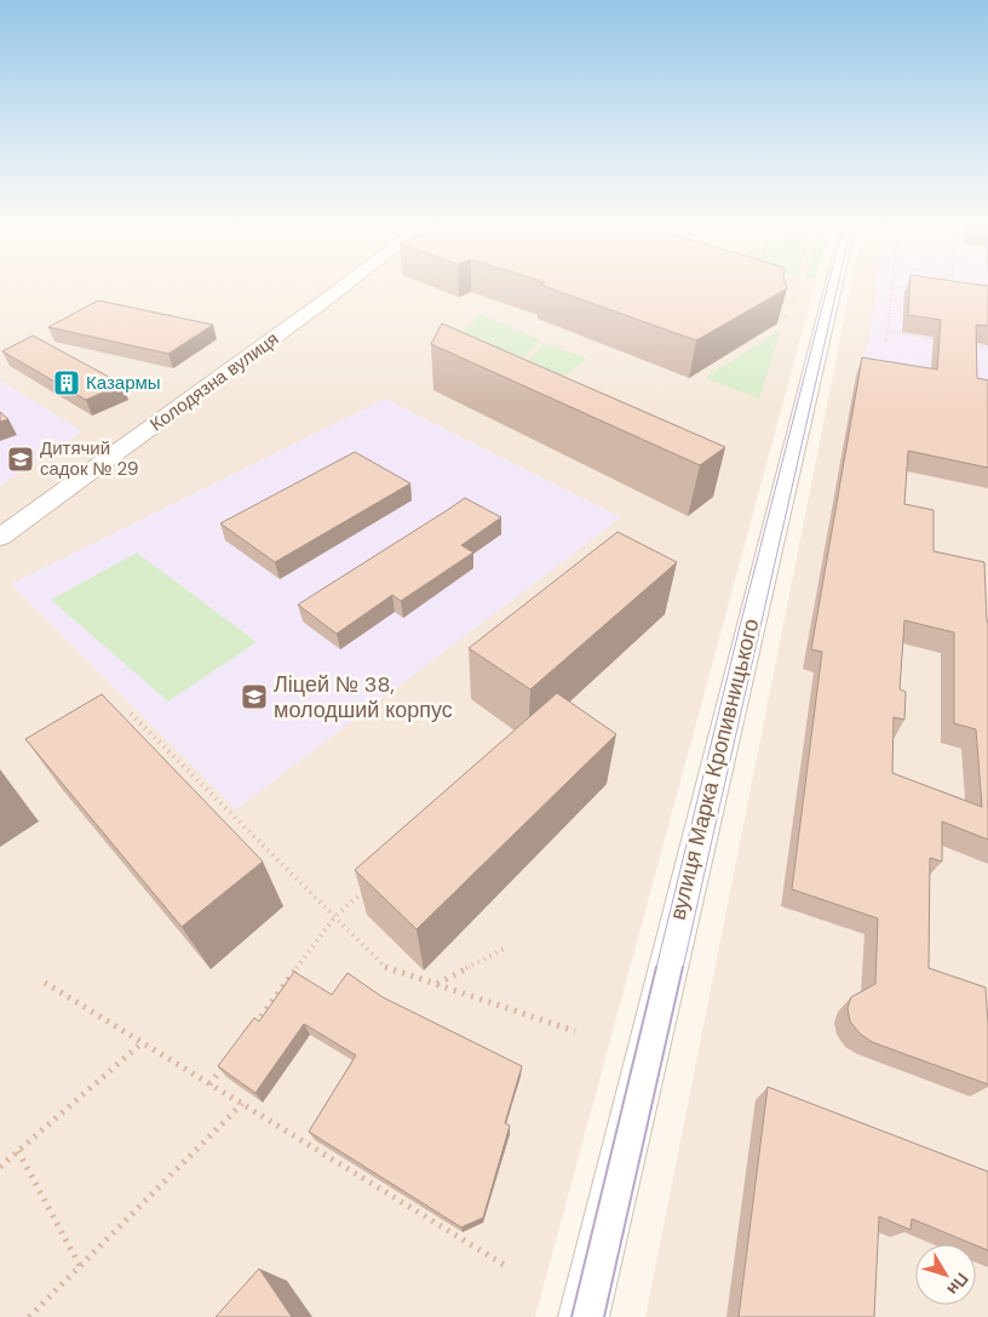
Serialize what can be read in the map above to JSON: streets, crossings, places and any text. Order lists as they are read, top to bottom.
{
  "streets": {
    "street": ["Колодязна вулиця", "вулиця Марка Кропивницького"]
  },
  "places": {
    "building": ["Казармы"],
    "school or university": ["Дитячий садок № 29", "Ліцей № 38, молодший корпус"]
  },
  "north": "bottom right"
}
